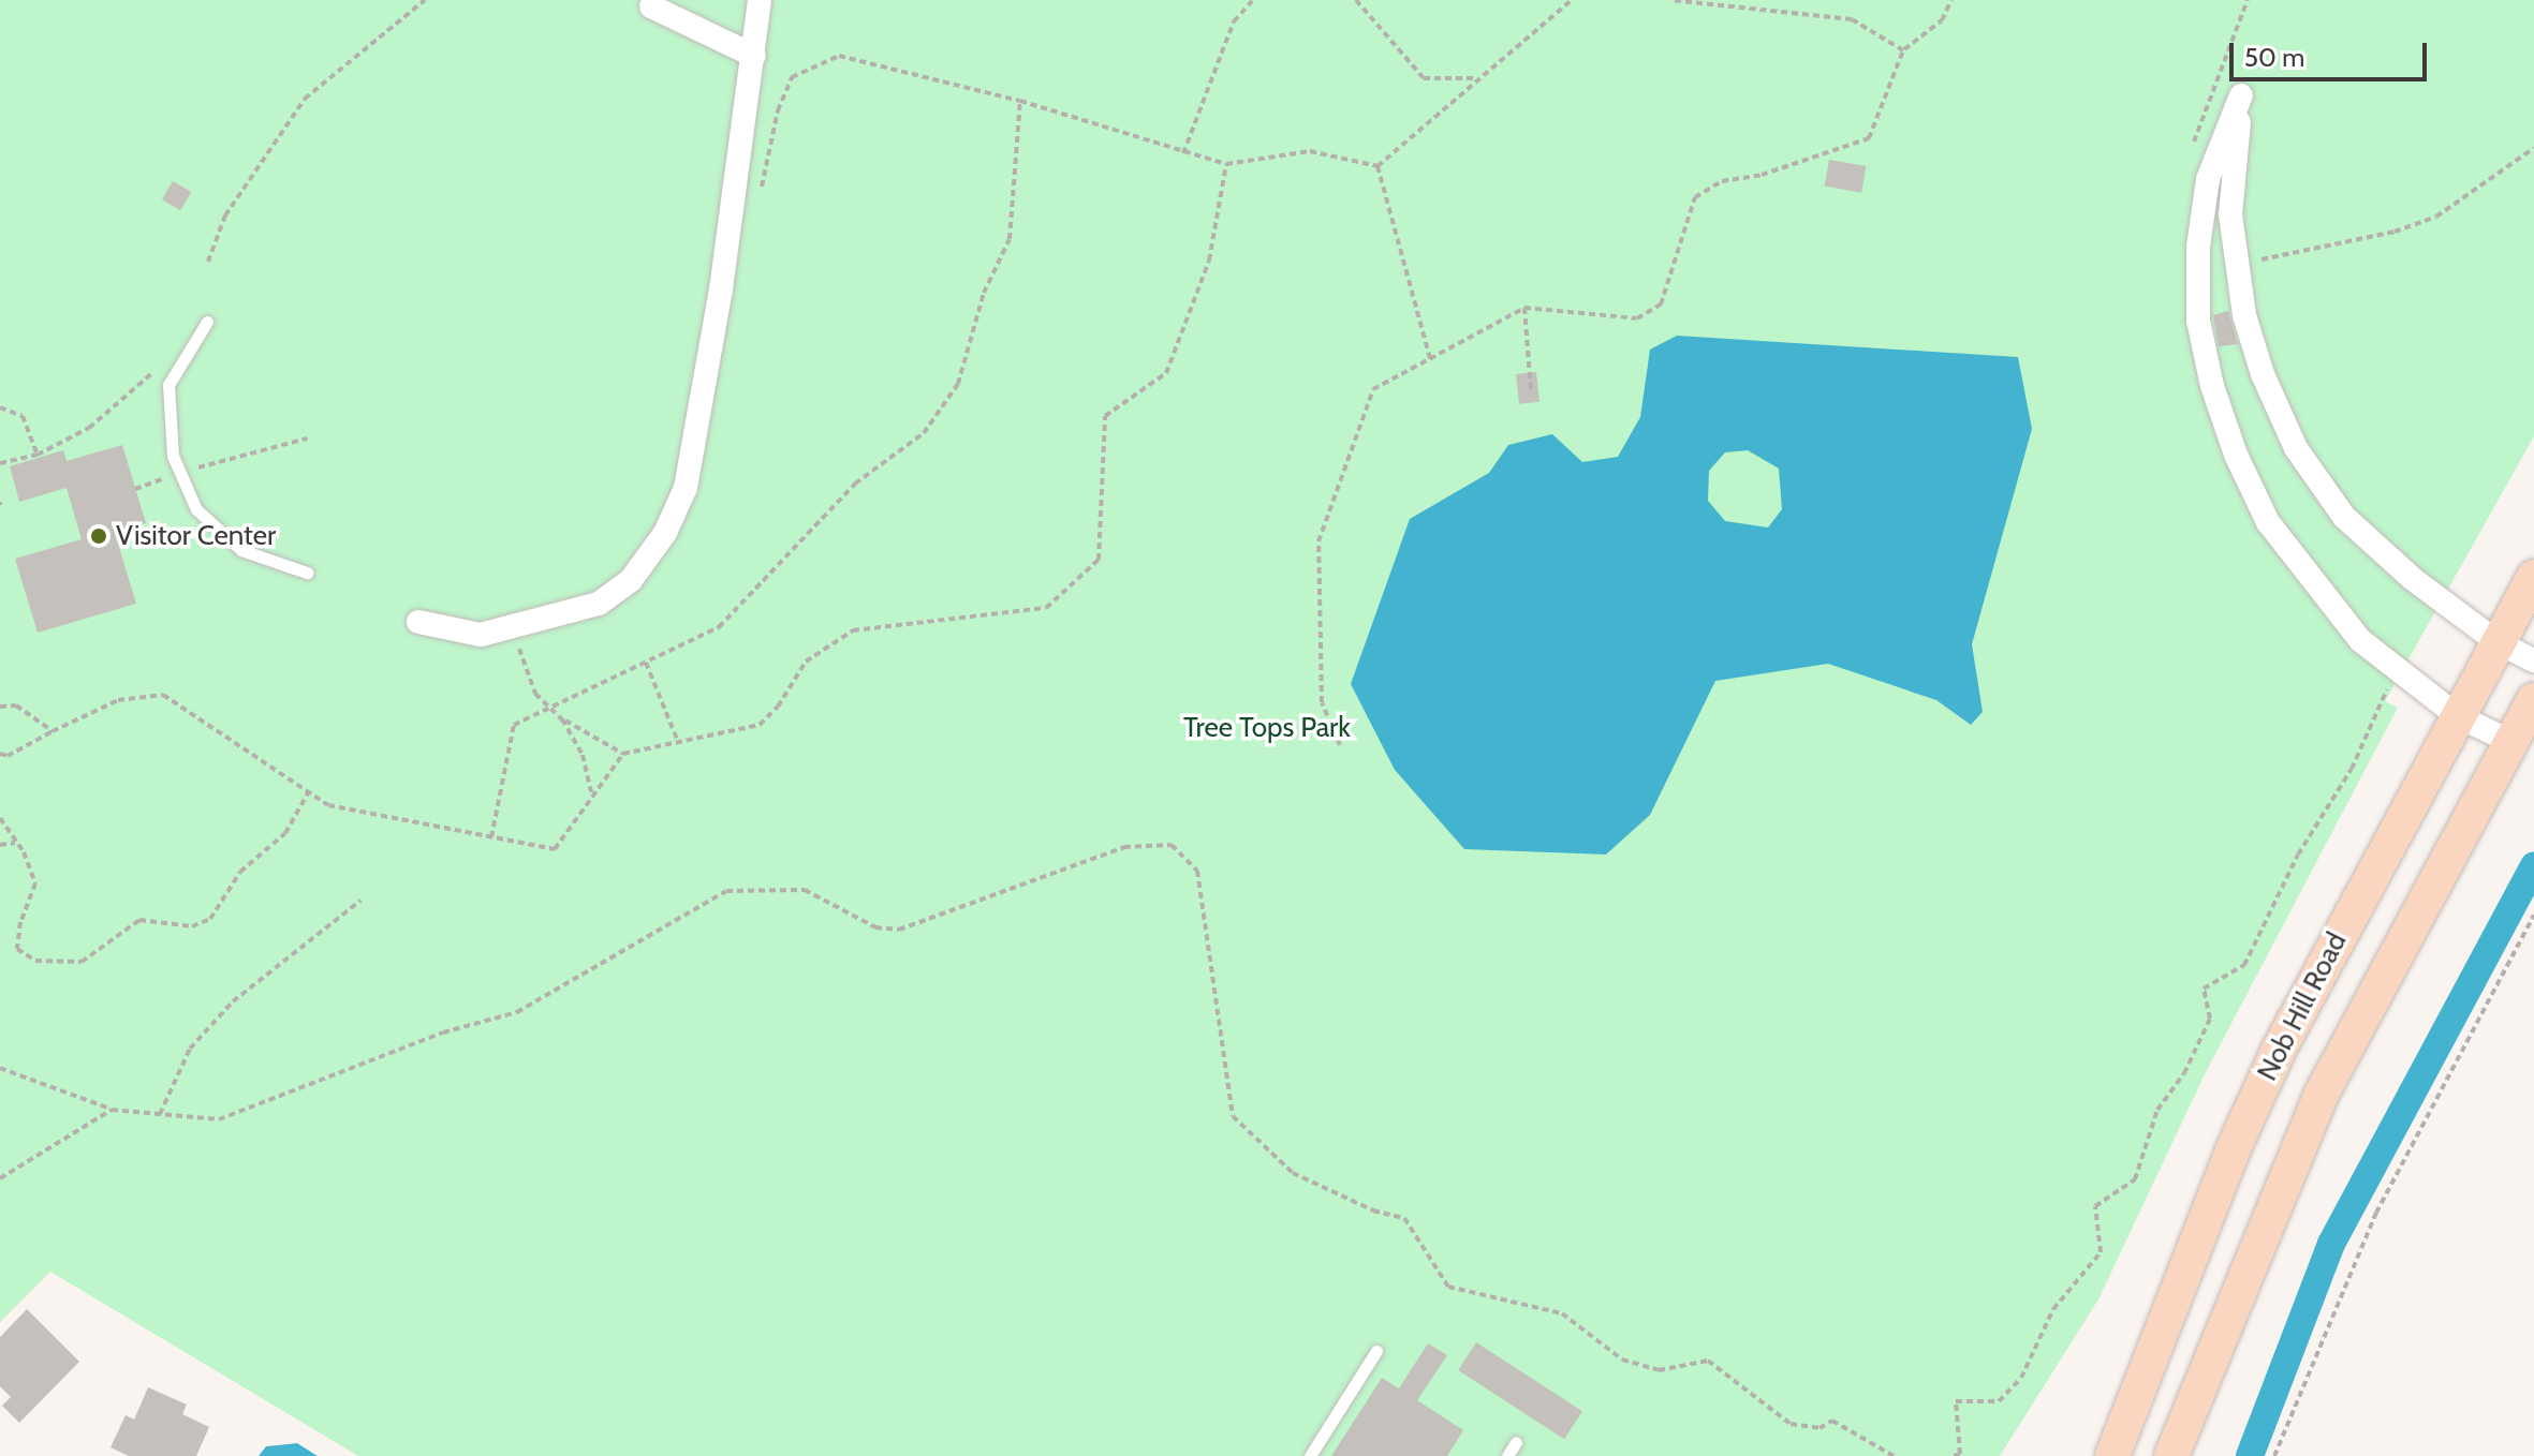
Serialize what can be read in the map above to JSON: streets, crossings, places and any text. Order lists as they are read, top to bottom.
{
  "streets": {
    "main road": ["Nob Hill Road"]
  },
  "parks": ["Tree Tops Park"],
  "places": ["Visitor Center"],
  "scale_bar": "50 m"
}
